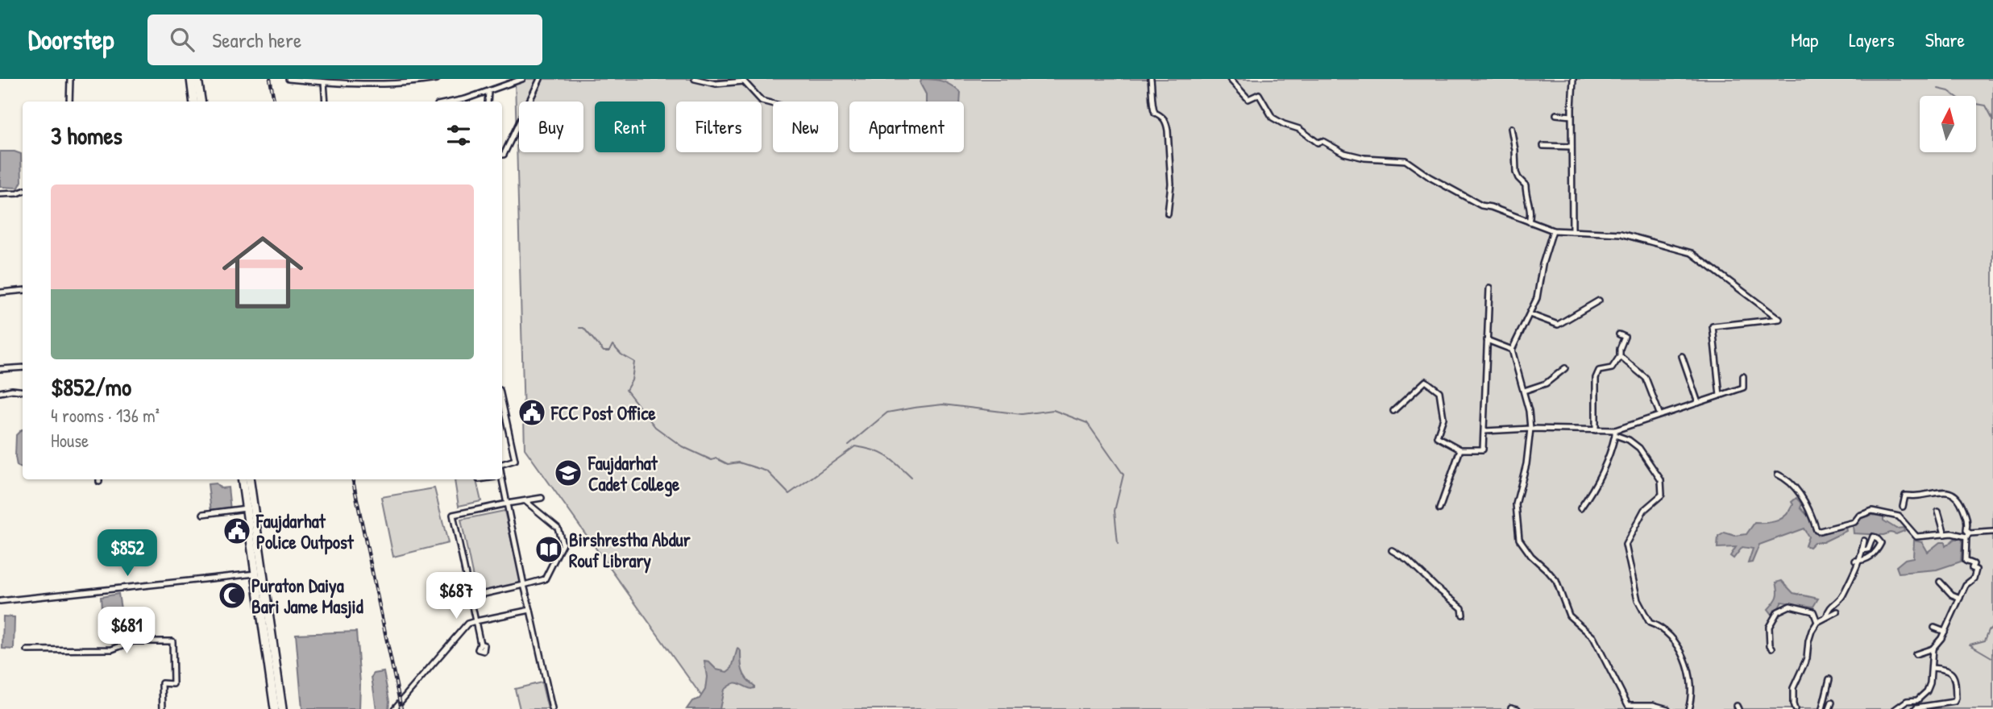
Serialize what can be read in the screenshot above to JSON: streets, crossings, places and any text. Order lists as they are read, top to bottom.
{
  "places": {
    "public building": ["FCC Post Office", "Faujdarhat Police Outpost"],
    "school or university": ["Faujdarhat Cadet College"],
    "library": ["Birshrestha Abdur Rouf Library"],
    "mosque": ["Puraton Daiya Bari Jame Masjid"]
  },
  "north": "top",
  "page": {
    "header": "Doorstep",
    "search": "Search here",
    "nav": ["Map", "Layers", "Share"],
    "chip": [
      "Buy",
      "Rent",
      "Filters",
      "New",
      "Apartment"
    ],
    "heading": "3 homes",
    "list": [
      {
        "name": "$852/mo",
        "note": "4 rooms · 136 m² · House"
      }
    ],
    "price": ["$852", "$687", "$681"]
  }
}
